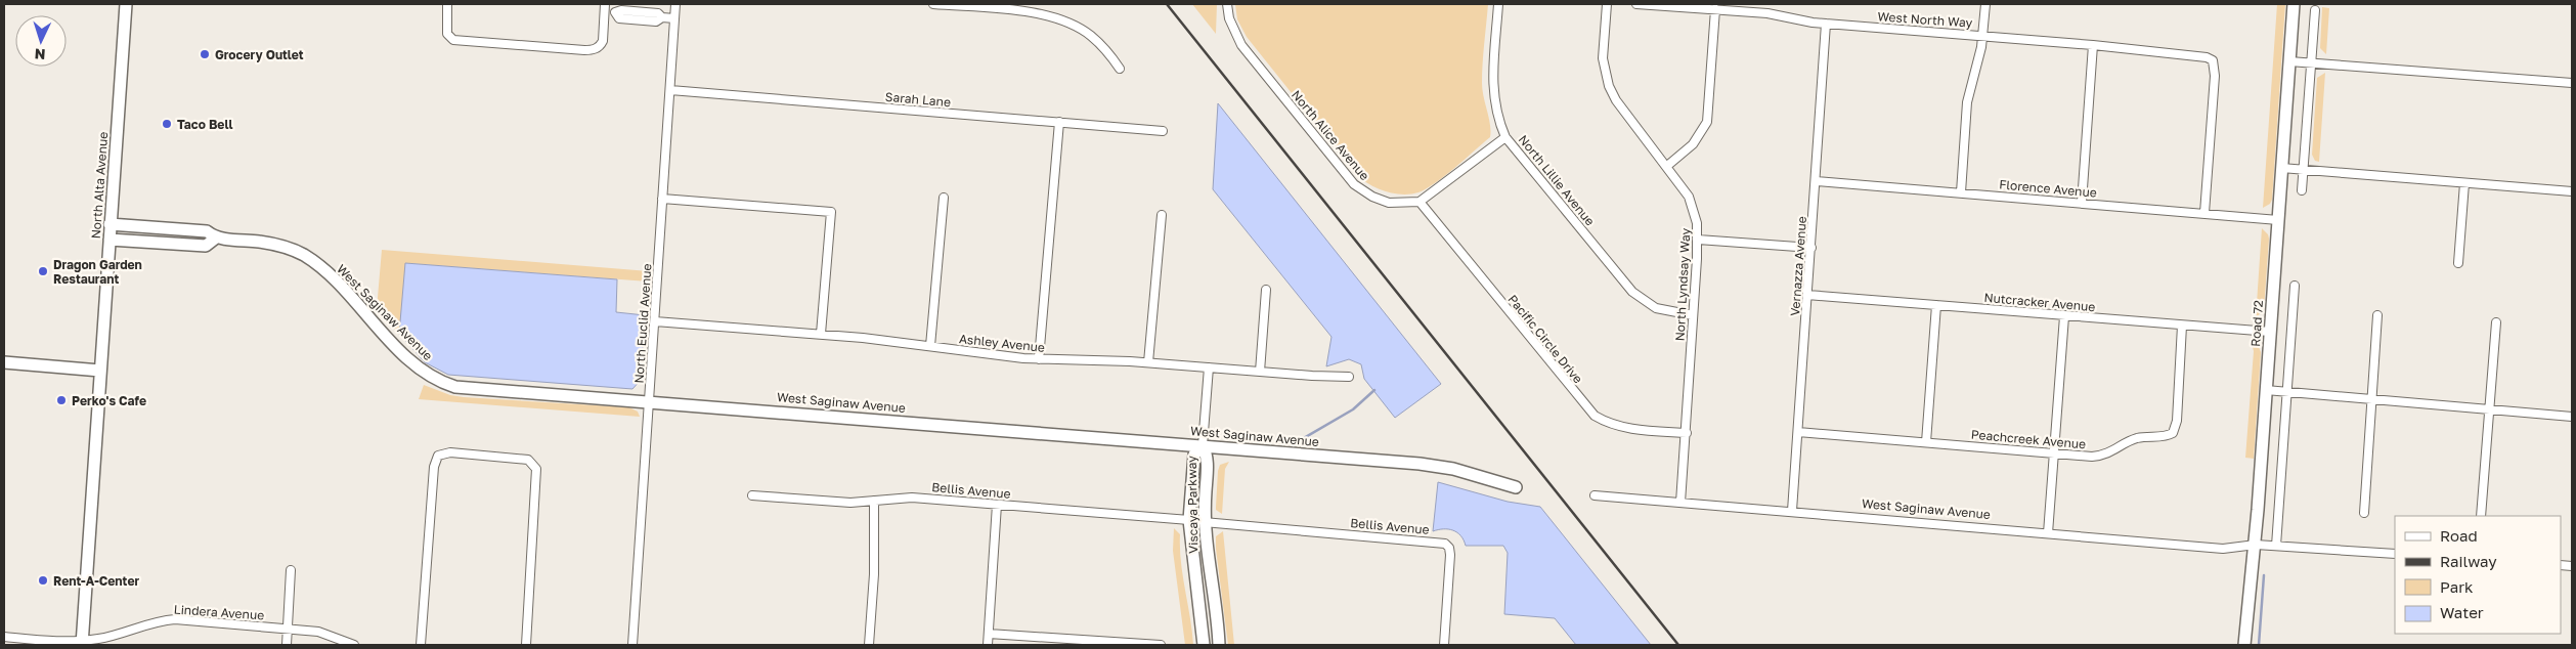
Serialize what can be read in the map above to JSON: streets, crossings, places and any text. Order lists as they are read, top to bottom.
{
  "streets": {
    "street": [
      "West North Way",
      "Sarah Lane",
      "North Alice Avenue",
      "North Lillie Avenue",
      "North Alta Avenue",
      "Florence Avenue",
      "Vernazza Avenue",
      "North Lyndsay Way",
      "Nutcracker Avenue",
      "West Saginaw Avenue",
      "North Euclid Avenue",
      "Road 72",
      "Pacific Circle Drive",
      "Ashley Avenue",
      "Peachcreek Avenue",
      "Bellis Avenue",
      "Viscaya Parkway",
      "Lindera Avenue"
    ]
  },
  "crossings": [
    ["West North Way", "Florence Avenue"],
    ["West North Way", "Vernazza Avenue"],
    ["Sarah Lane", "North Euclid Avenue"],
    ["North Alice Avenue", "Pacific Circle Drive"],
    ["North Lillie Avenue", "North Lyndsay Way"],
    ["North Alta Avenue", "West Saginaw Avenue"],
    ["North Alta Avenue", "Lindera Avenue"],
    ["Florence Avenue", "Vernazza Avenue"],
    ["Florence Avenue", "Road 72"],
    ["Vernazza Avenue", "Nutcracker Avenue"],
    ["Vernazza Avenue", "West Saginaw Avenue"],
    ["Vernazza Avenue", "Peachcreek Avenue"],
    ["North Lyndsay Way", "West Saginaw Avenue"],
    ["North Lyndsay Way", "Pacific Circle Drive"],
    ["Nutcracker Avenue", "Road 72"],
    ["Nutcracker Avenue", "Peachcreek Avenue"],
    ["West Saginaw Avenue", "North Euclid Avenue"],
    ["West Saginaw Avenue", "Road 72"],
    ["West Saginaw Avenue", "Viscaya Parkway"],
    ["North Euclid Avenue", "Ashley Avenue"],
    ["Bellis Avenue", "Viscaya Parkway"]
  ],
  "places": [
    "Grocery Outlet",
    "Taco Bell",
    "Dragon Garden Restaurant",
    "Perko's Cafe",
    "Rent-A-Center"
  ],
  "legend": [
    "Road",
    "Railway",
    "Park",
    "Water"
  ],
  "north": "bottom"
}
